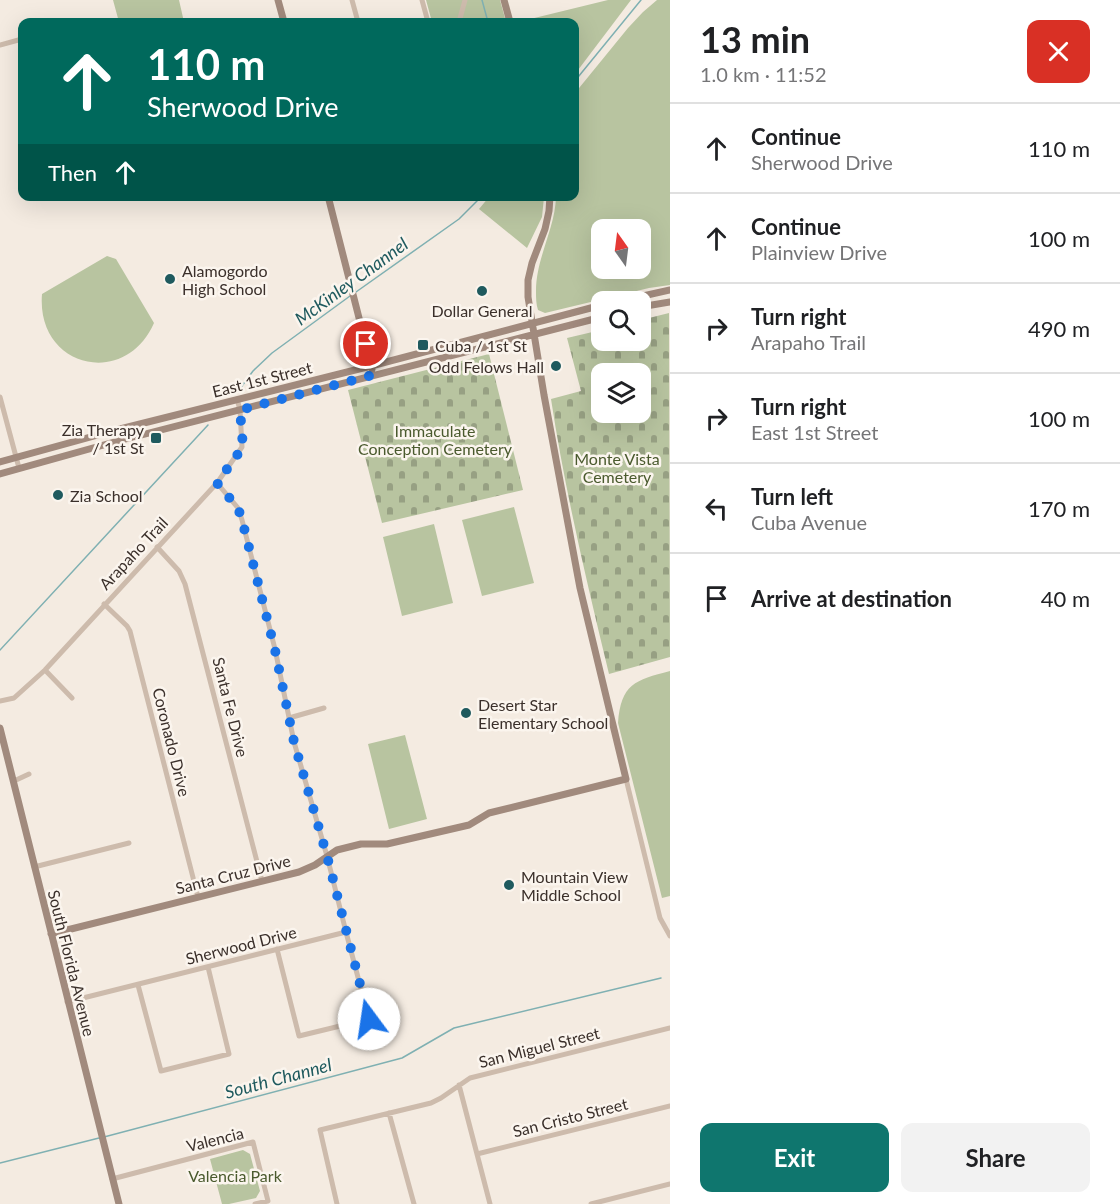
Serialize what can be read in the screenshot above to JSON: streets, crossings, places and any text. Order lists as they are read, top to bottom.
{
  "streets": {
    "main road": ["East 1st Street", "Santa Cruz Drive", "South Florida Avenue"],
    "street": [
      "Arapaho Trail",
      "Santa Fe Drive",
      "Coronado Drive",
      "Sherwood Drive",
      "San Miguel Street",
      "San Cristo Street",
      "Valencia"
    ]
  },
  "crossings": [
    ["East 1st Street", "Arapaho Trail"],
    ["Arapaho Trail", "Santa Fe Drive"],
    ["Arapaho Trail", "Coronado Drive"],
    ["Santa Fe Drive", "Santa Cruz Drive"],
    ["Coronado Drive", "Santa Cruz Drive"],
    ["Santa Cruz Drive", "South Florida Avenue"],
    ["Sherwood Drive", "South Florida Avenue"],
    ["South Florida Avenue", "Valencia"]
  ],
  "water": ["McKinley Channel", "South Channel"],
  "parks": ["Immaculate Conception Cemetery", "Monte Vista Cemetery", "Valencia Park"],
  "places": {
    "other": [
      "Alamogordo High School",
      "Dollar General",
      "Odd Felows Hall",
      "Zia School",
      "Desert Star Elementary School",
      "Mountain View Middle School"
    ],
    "transit": ["Cuba / 1st St", "Zia Therapy / 1st St"]
  },
  "north": "top",
  "page": {
    "heading": ["13 min", "1.0 km · 11:52"],
    "turn": ["110 m", "Sherwood Drive"],
    "list": [
      {
        "name": "Continue",
        "note": "Sherwood Drive",
        "value": "110 m"
      },
      {
        "name": "Continue",
        "note": "Plainview Drive",
        "value": "100 m"
      },
      {
        "name": "Turn right",
        "note": "Arapaho Trail",
        "value": "490 m"
      },
      {
        "name": "Turn right",
        "note": "East 1st Street",
        "value": "100 m"
      },
      {
        "name": "Turn left",
        "note": "Cuba Avenue",
        "value": "170 m"
      },
      {
        "name": "Arrive at destination",
        "value": "40 m"
      }
    ],
    "then": "Then",
    "buttons": ["Exit", "Share"]
  }
}
